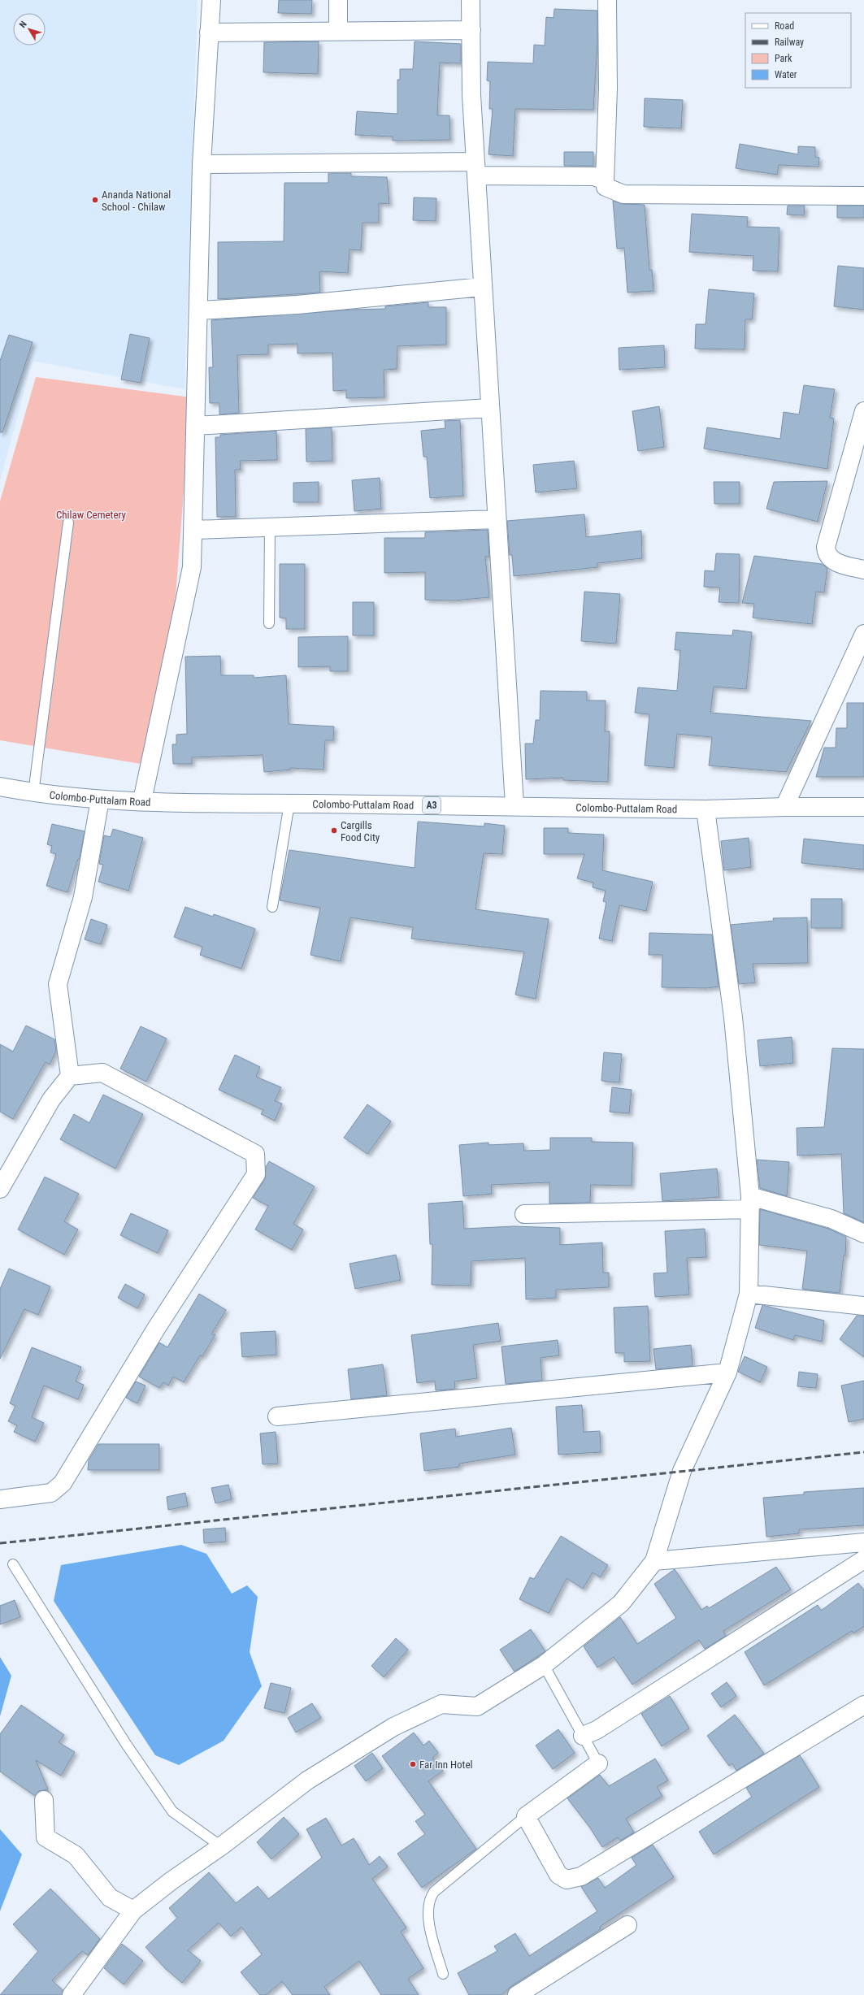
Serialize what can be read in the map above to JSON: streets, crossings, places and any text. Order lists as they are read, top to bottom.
{
  "streets": {
    "main road": ["Colombo-Puttalam Road", "A3"]
  },
  "parks": ["Chilaw Cemetery"],
  "places": ["Ananda National School - Chilaw", "Cargills Food City", "Far Inn Hotel"],
  "legend": [
    "Road",
    "Railway",
    "Park",
    "Water"
  ],
  "north": "top left"
}
